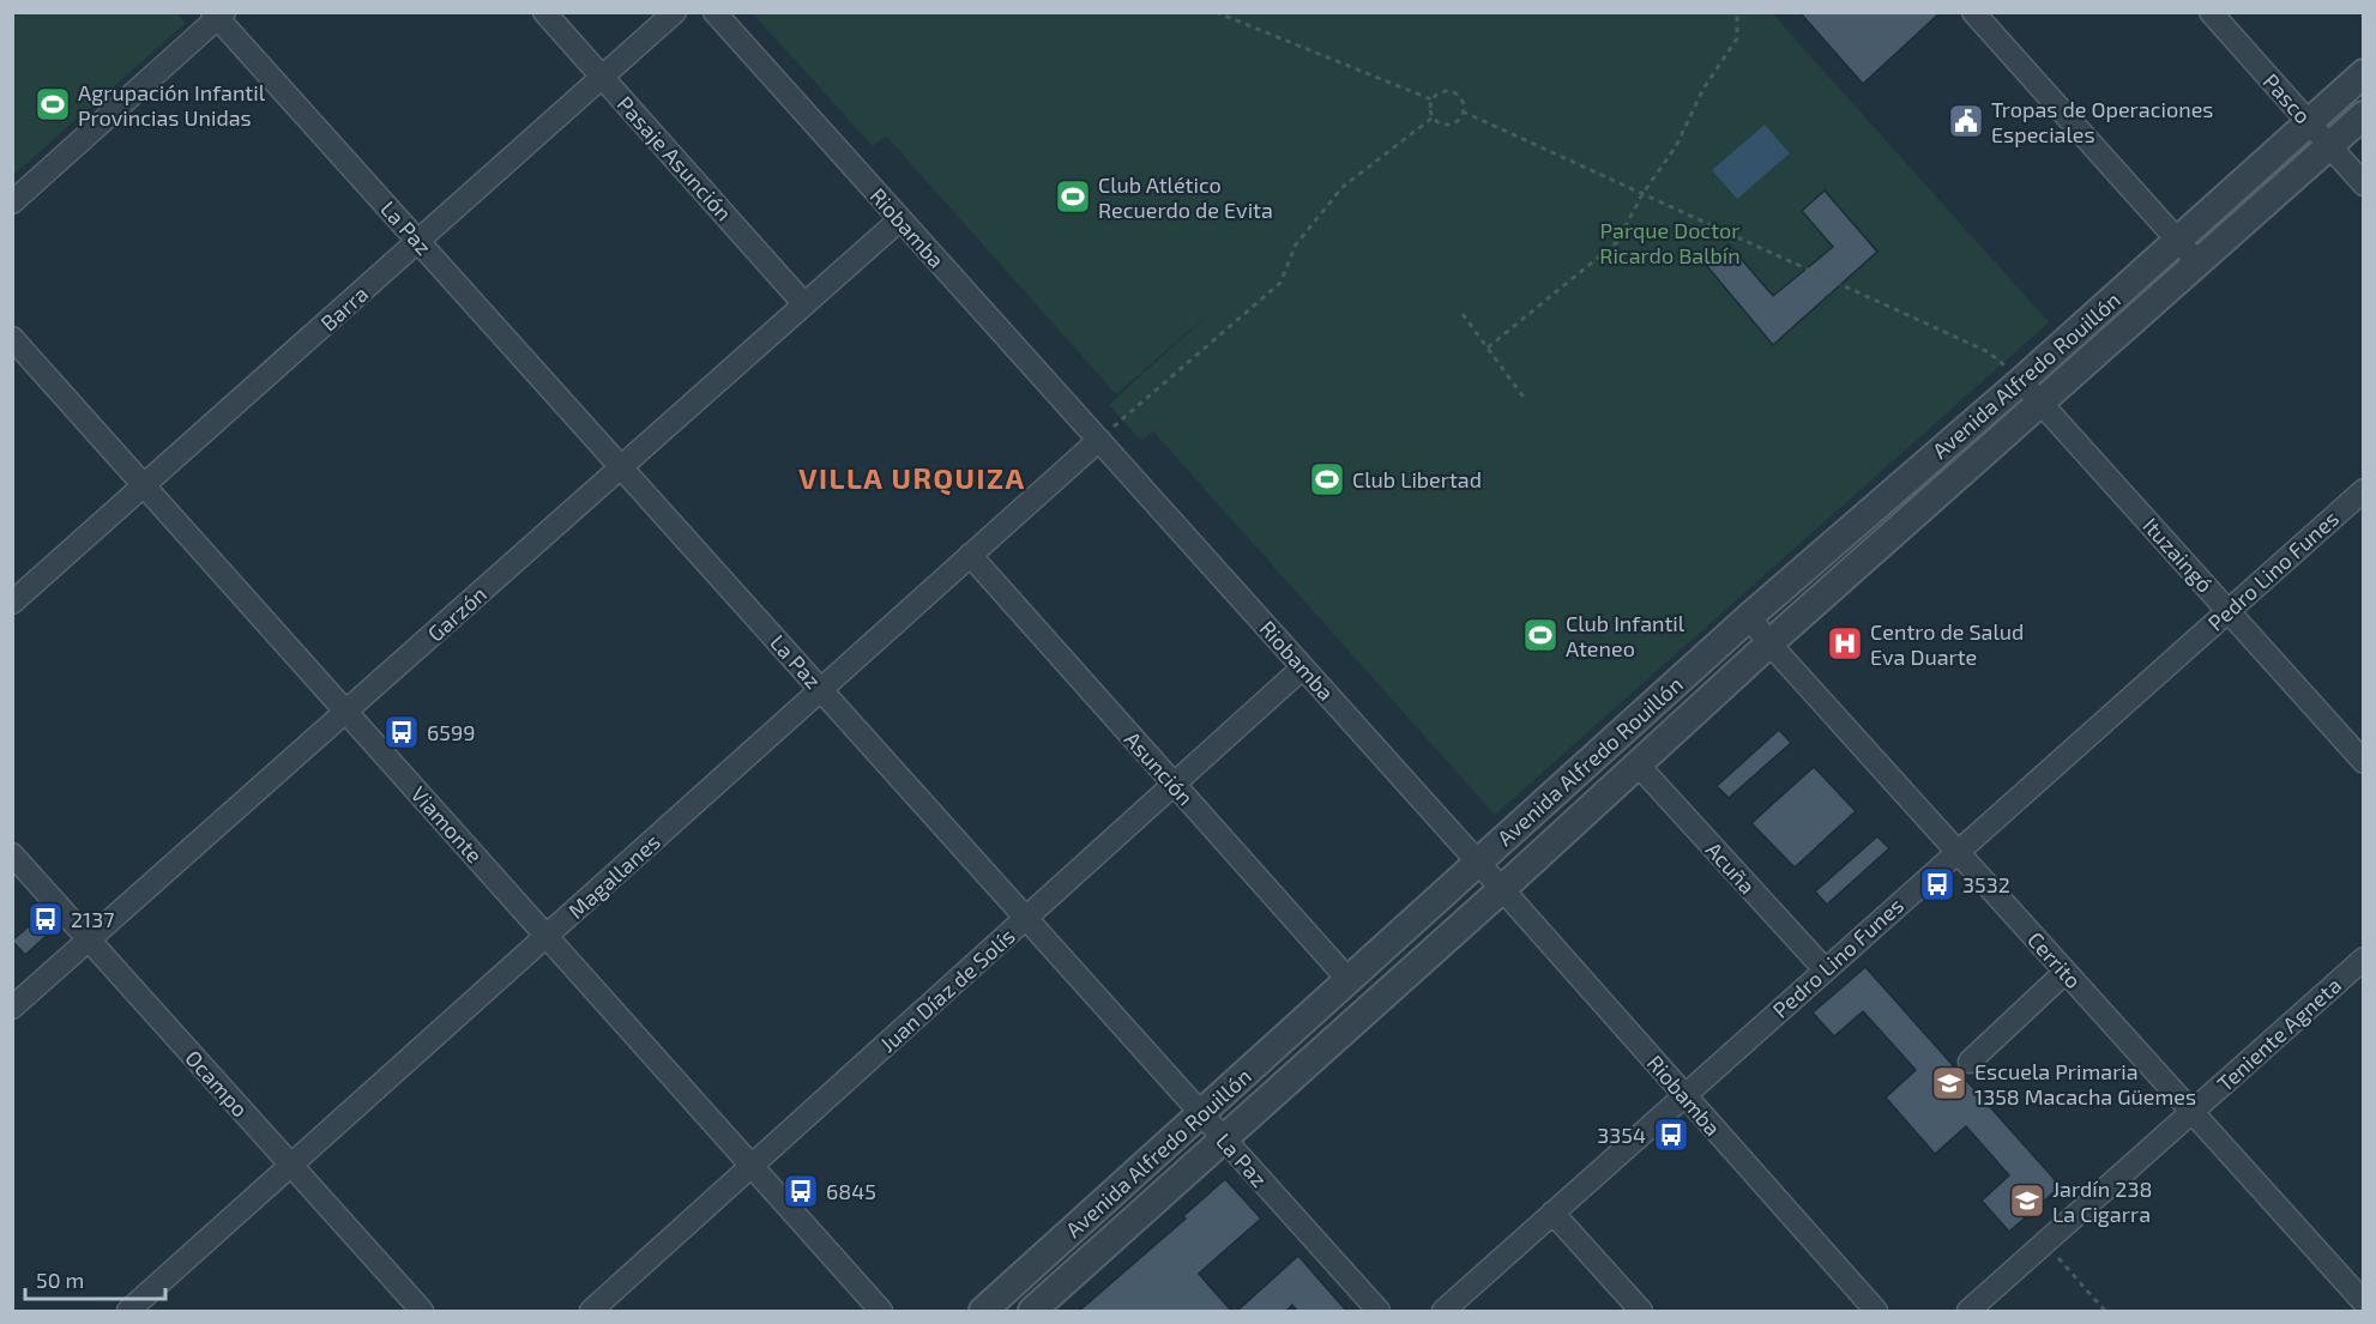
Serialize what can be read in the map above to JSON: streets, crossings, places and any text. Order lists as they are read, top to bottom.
{
  "streets": {
    "street": [
      "Pasco",
      "Pasaje Asunción",
      "La Paz",
      "Riobamba",
      "Barra",
      "Avenida Alfredo Rouillón",
      "Ituzaingó",
      "Pedro Lino Funes",
      "Garzón",
      "Asunción",
      "Viamonte",
      "Acuña",
      "Magallanes",
      "Cerrito",
      "Juan Díaz de Solís",
      "Teniente Agneta",
      "Ocampo"
    ]
  },
  "crossings": [
    ["Pasco", "Avenida Alfredo Rouillón"],
    ["Pasaje Asunción", "Barra"],
    ["Pasaje Asunción", "Garzón"],
    ["La Paz", "Barra"],
    ["La Paz", "Avenida Alfredo Rouillón"],
    ["La Paz", "Garzón"],
    ["La Paz", "Magallanes"],
    ["La Paz", "Juan Díaz de Solís"],
    ["Riobamba", "Avenida Alfredo Rouillón"],
    ["Riobamba", "Pedro Lino Funes"],
    ["Riobamba", "Garzón"],
    ["Riobamba", "Magallanes"],
    ["Riobamba", "Juan Díaz de Solís"],
    ["Barra", "Viamonte"],
    ["Avenida Alfredo Rouillón", "Ituzaingó"],
    ["Avenida Alfredo Rouillón", "Asunción"],
    ["Avenida Alfredo Rouillón", "Acuña"],
    ["Avenida Alfredo Rouillón", "Cerrito"],
    ["Ituzaingó", "Pedro Lino Funes"],
    ["Pedro Lino Funes", "Acuña"],
    ["Pedro Lino Funes", "Cerrito"],
    ["Garzón", "Viamonte"],
    ["Garzón", "Ocampo"],
    ["Asunción", "Magallanes"],
    ["Asunción", "Juan Díaz de Solís"],
    ["Viamonte", "Magallanes"],
    ["Viamonte", "Juan Díaz de Solís"],
    ["Magallanes", "Ocampo"],
    ["Cerrito", "Teniente Agneta"]
  ],
  "districts": ["VILLA URQUIZA"],
  "parks": ["Parque Doctor Ricardo Balbín"],
  "places": {
    "sports": [
      "Agrupación Infantil Provincias Unidas",
      "Club Atlético Recuerdo de Evita",
      "Club Libertad",
      "Club Infantil Ateneo"
    ],
    "public building": ["Tropas de Operaciones Especiales"],
    "hospital": ["Centro de Salud Eva Duarte"],
    "bus stop": [
      "6599",
      "3532",
      "2137",
      "3354",
      "6845"
    ],
    "school or university": ["Escuela Primaria 1358 Macacha Güemes", "Jardín 238 La Cigarra"]
  },
  "scale_bar": "50 m"
}
